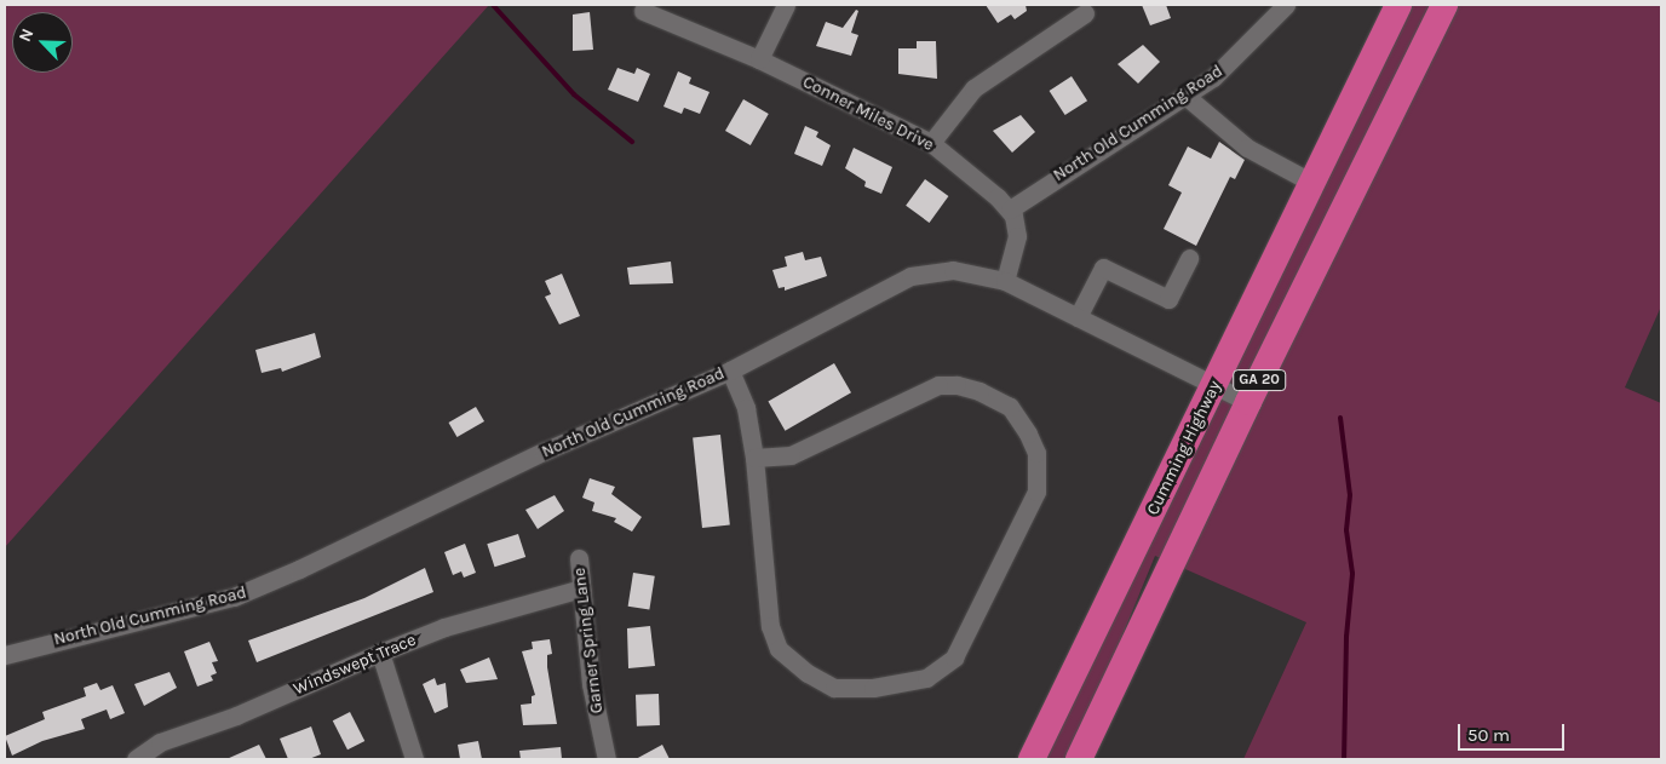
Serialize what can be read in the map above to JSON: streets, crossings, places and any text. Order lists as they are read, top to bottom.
{
  "streets": {
    "highway": ["GA 20", "Cumming Highway"],
    "street": [
      "Conner Miles Drive",
      "North Old Cumming Road",
      "Garner Spring Lane",
      "Windswept Trace"
    ]
  },
  "crossings": [
    ["Conner Miles Drive", "North Old Cumming Road"],
    ["North Old Cumming Road", "GA 20"],
    ["North Old Cumming Road", "Cumming Highway"],
    ["Garner Spring Lane", "Windswept Trace"]
  ],
  "scale_bar": "50 m",
  "north": "top left"
}
